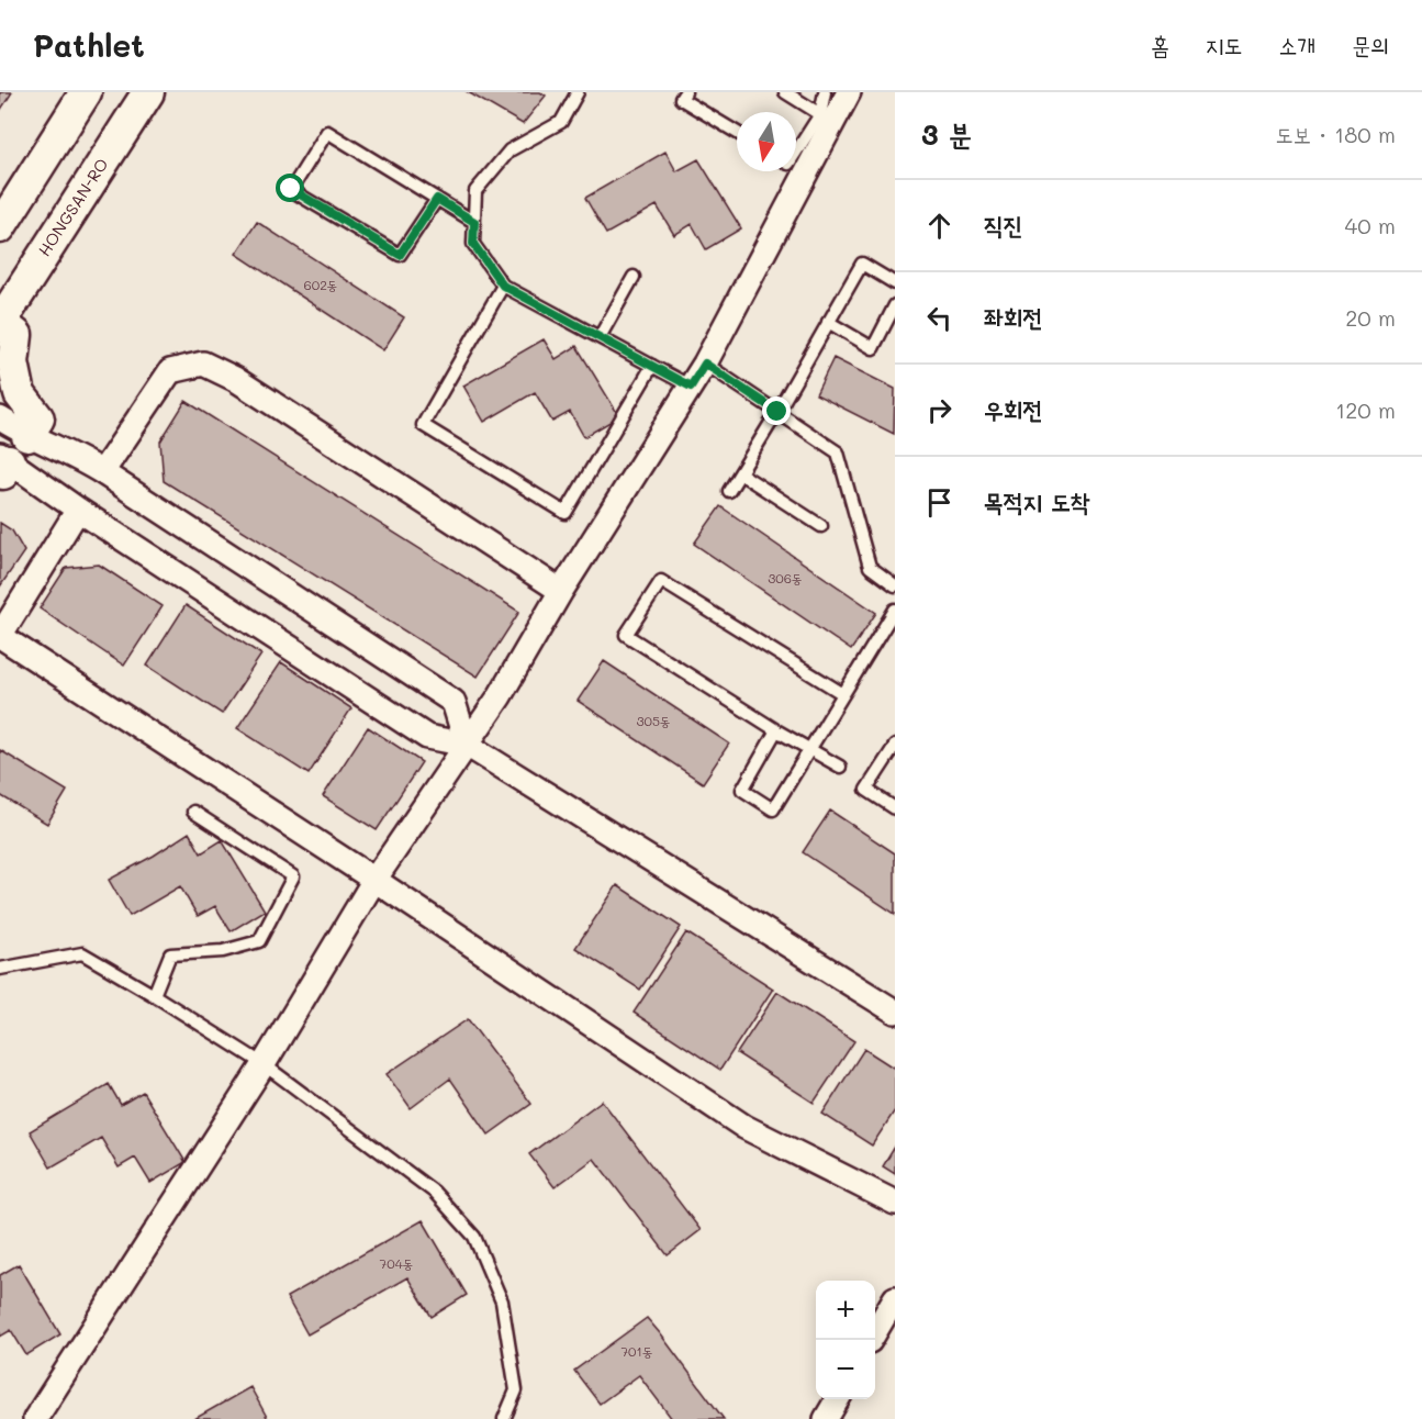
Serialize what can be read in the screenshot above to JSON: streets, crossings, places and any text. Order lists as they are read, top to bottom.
{
  "streets": {
    "street": ["HONGSAN-RO"]
  },
  "house_numbers": [
    "602동",
    "306동",
    "305동",
    "704동",
    "701동"
  ],
  "north": "bottom",
  "page": {
    "header": "Pathlet",
    "nav": [
      "홈",
      "지도",
      "소개",
      "문의"
    ],
    "heading": ["3 분", "도보 · 180 m"],
    "list": [
      ["직진", "40 m"],
      ["좌회전", "20 m"],
      ["우회전", "120 m"],
      "목적지 도착"
    ],
    "map_buttons": ["+", "−"]
  }
}
